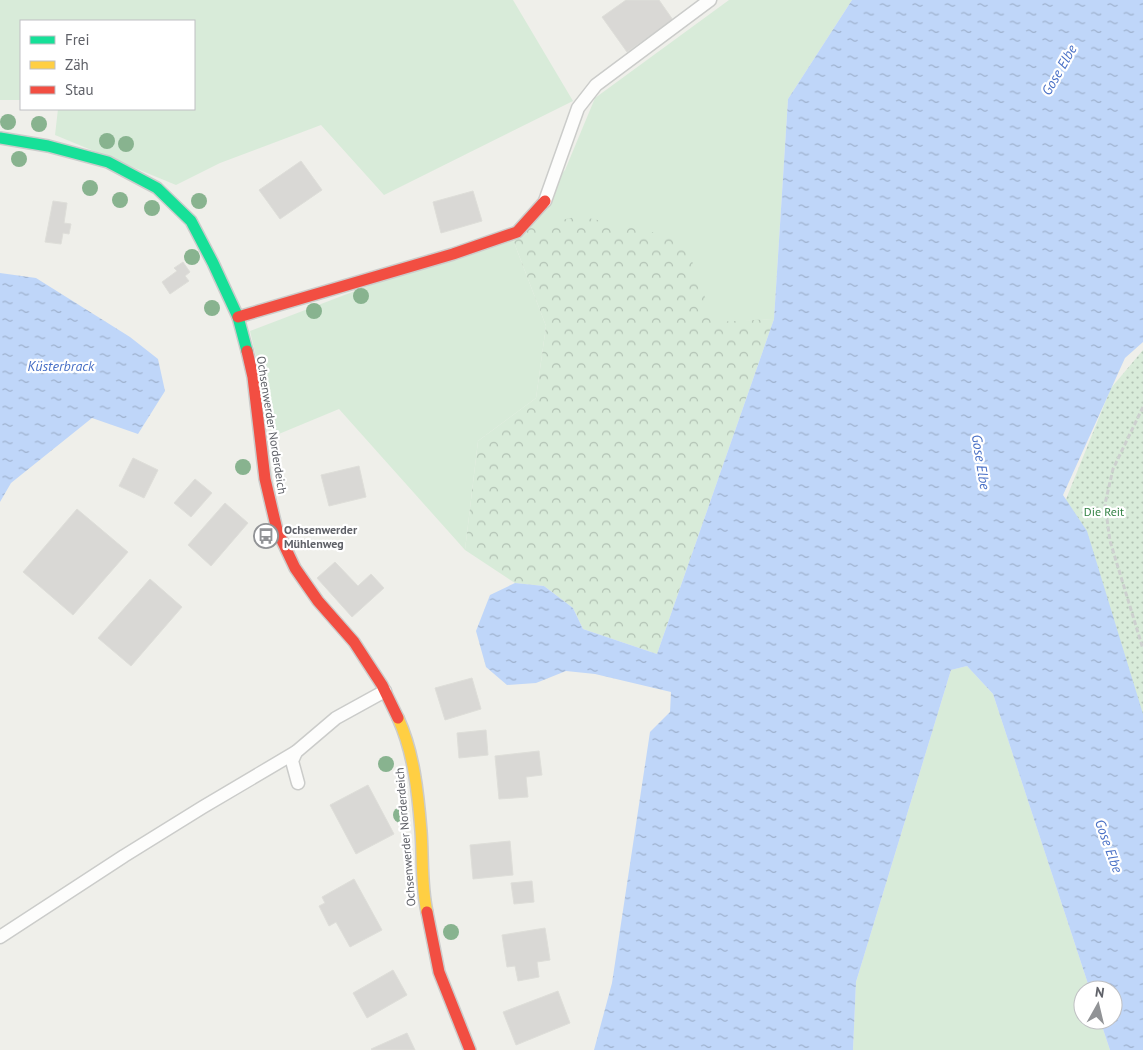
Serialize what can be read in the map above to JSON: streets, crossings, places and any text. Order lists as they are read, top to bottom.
{
  "streets": {
    "street": ["Ochsenwerder Norderdeich"]
  },
  "water": ["Gose Elbe", "Küsterbrack"],
  "parks": ["Die Reit"],
  "places": {
    "bus stop": ["Ochsenwerder Mühlenweg"]
  },
  "legend": ["Frei", "Zäh", "Stau"],
  "north": "top"
}
